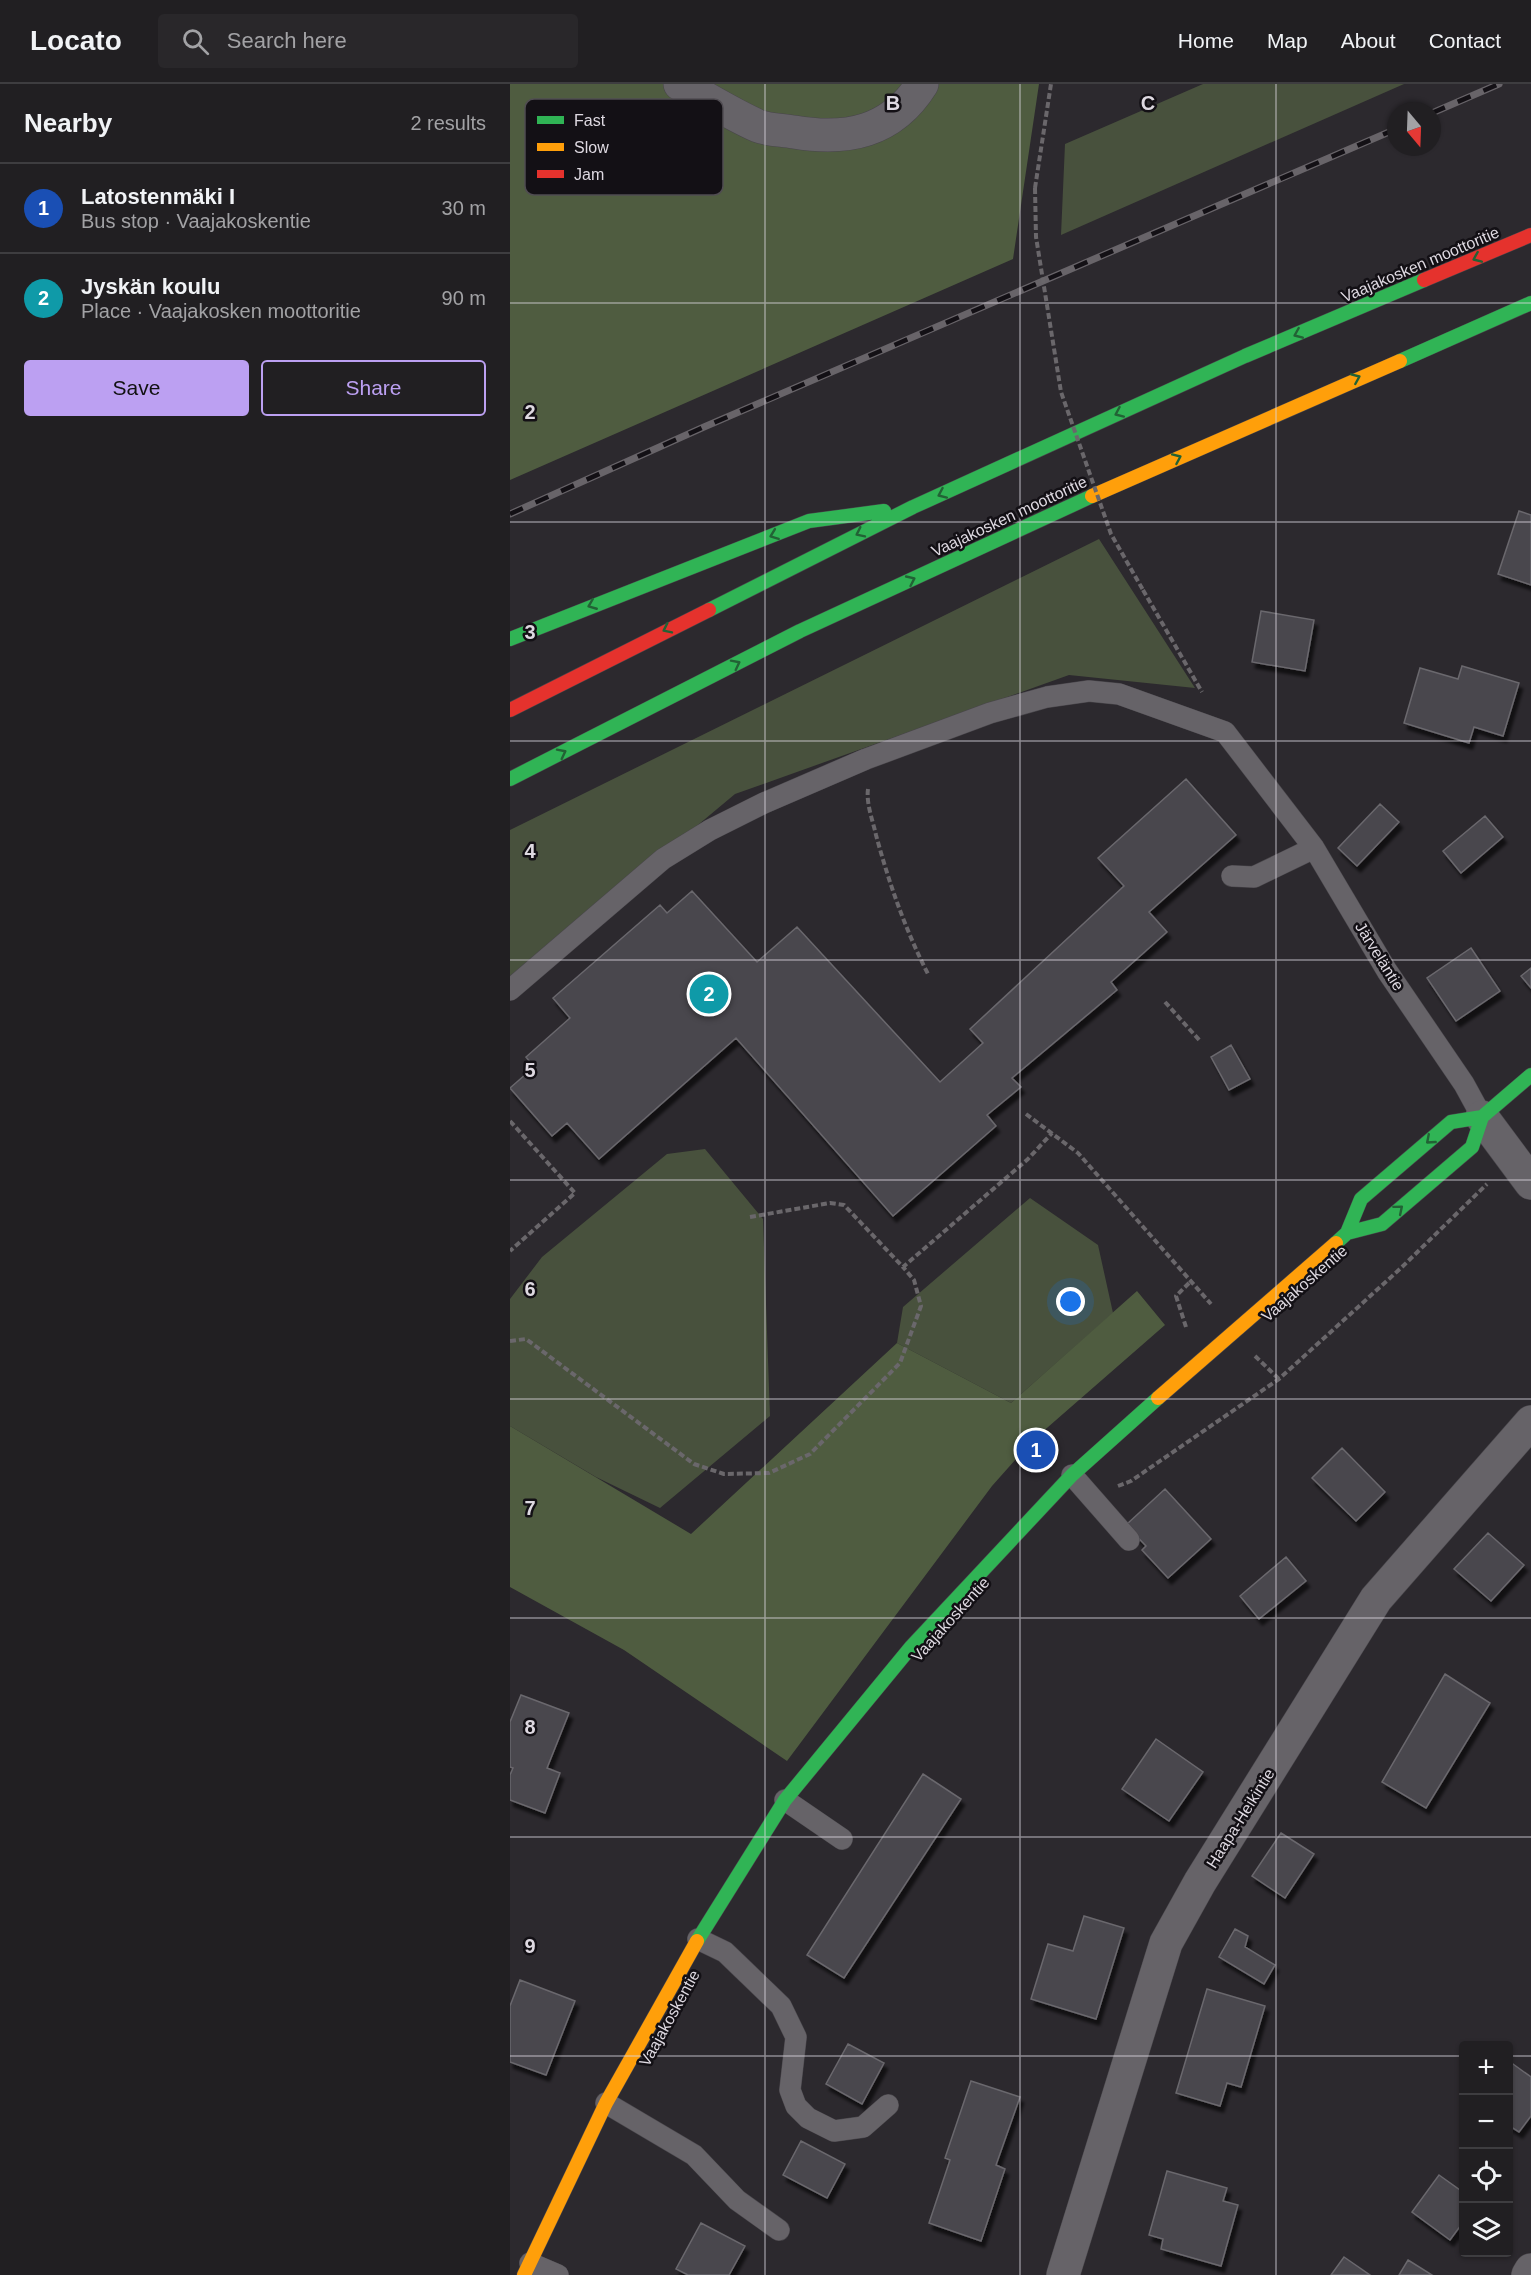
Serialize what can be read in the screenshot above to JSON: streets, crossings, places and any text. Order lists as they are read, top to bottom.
{
  "streets": {
    "main road": ["Vaajakosken moottoritie", "Vaajakoskentie"],
    "street": ["Järveläntie", "Haapa-Heikintie"]
  },
  "crossings": [
    ["Järveläntie", "Vaajakoskentie"]
  ],
  "legend": ["Fast", "Slow", "Jam"],
  "north": "bottom",
  "page": {
    "header": "Locato",
    "search": "Search here",
    "nav": [
      "Home",
      "Map",
      "About",
      "Contact"
    ],
    "heading": ["Nearby", "2 results"],
    "list": [
      {
        "mark": "1",
        "name": "Latostenmäki I",
        "note": "Bus stop · Vaajakoskentie",
        "value": "30 m"
      },
      {
        "mark": "2",
        "name": "Jyskän koulu",
        "note": "Place · Vaajakosken moottoritie",
        "value": "90 m"
      }
    ],
    "buttons": ["Save", "Share"],
    "pins": ["2", "1"],
    "map_buttons": ["+", "−"]
  },
  "grid": {
    "columns": ["B", "C"],
    "rows": [
      "2",
      "3",
      "4",
      "5",
      "6",
      "7",
      "8",
      "9"
    ]
  }
}
